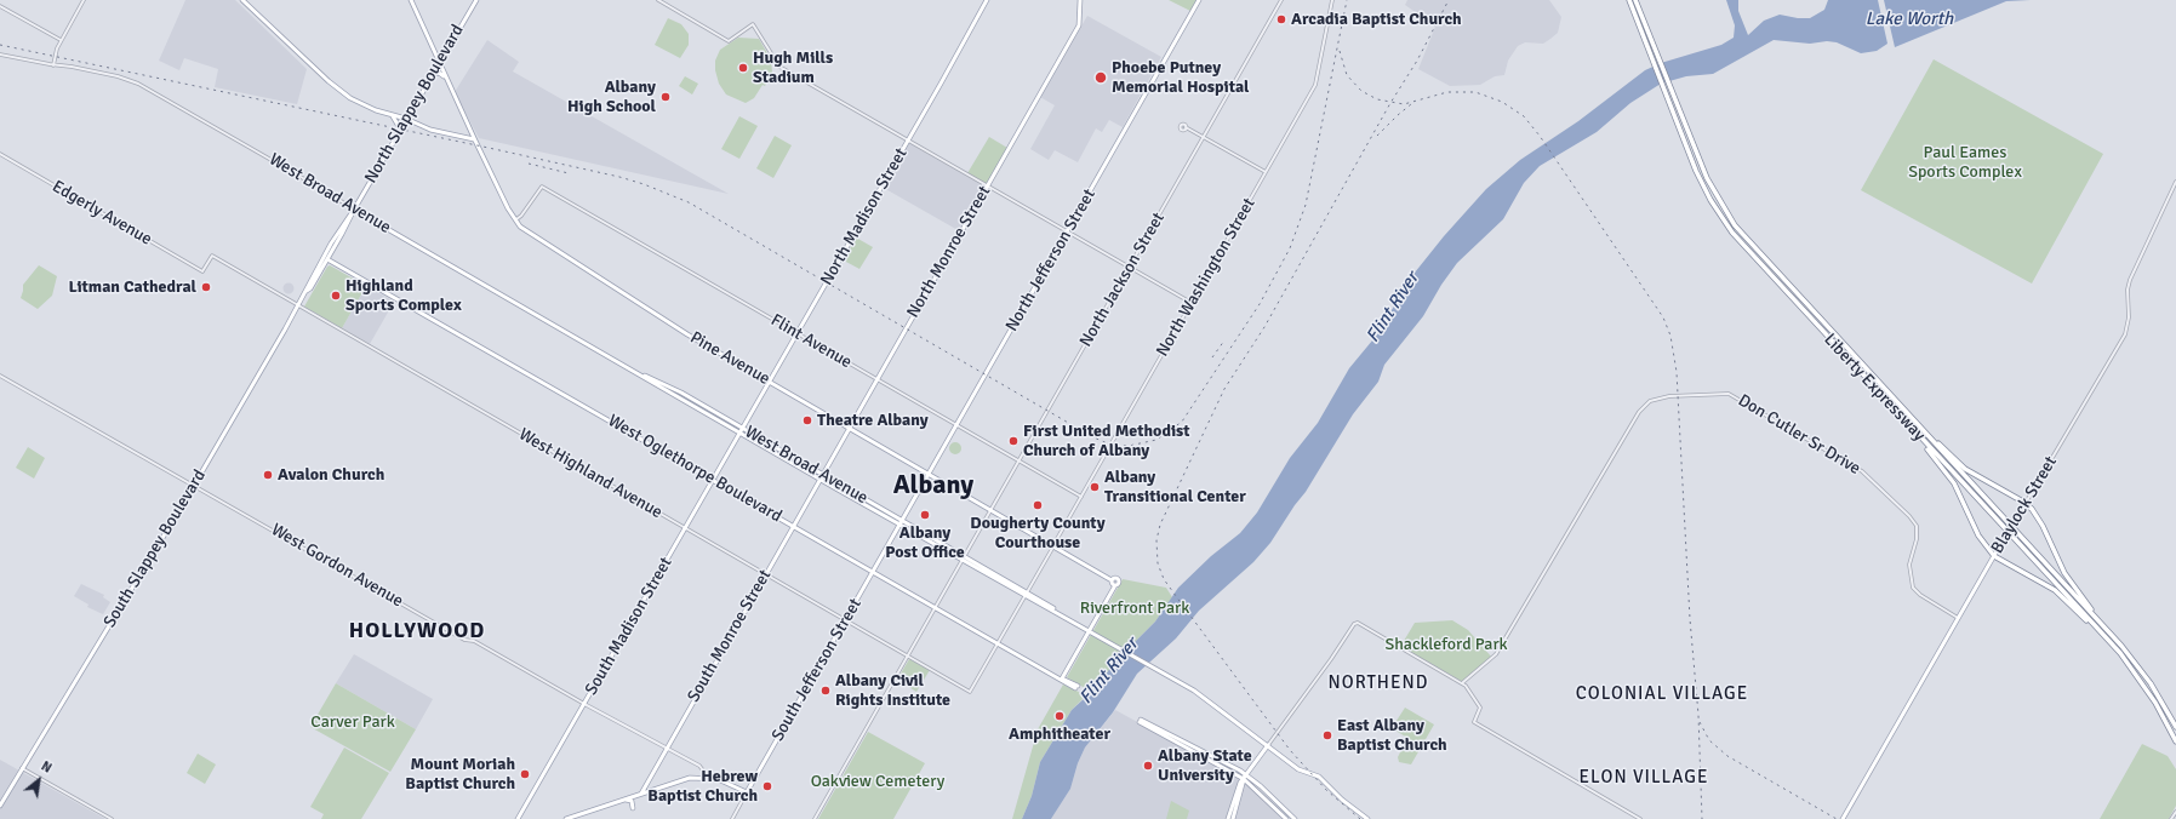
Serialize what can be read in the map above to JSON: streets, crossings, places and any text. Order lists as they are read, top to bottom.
{
  "streets": {
    "highway": ["Liberty Expressway"],
    "main road": [
      "North Slappey Boulevard",
      "West Broad Avenue",
      "North Madison Street",
      "North Monroe Street",
      "North Jefferson Street",
      "Pine Avenue",
      "West Oglethorpe Boulevard",
      "Blaylock Street",
      "South Slappey Boulevard",
      "South Madison Street",
      "South Monroe Street",
      "South Jefferson Street"
    ],
    "street": [
      "Edgerly Avenue",
      "North Washington Street",
      "North Jackson Street",
      "Flint Avenue",
      "Don Cutler Sr Drive",
      "West Highland Avenue",
      "West Gordon Avenue"
    ]
  },
  "crossings": [
    ["North Slappey Boulevard", "West Broad Avenue"],
    ["North Slappey Boulevard", "Pine Avenue"],
    ["North Slappey Boulevard", "West Oglethorpe Boulevard"],
    ["North Slappey Boulevard", "South Slappey Boulevard"],
    ["West Broad Avenue", "North Madison Street"],
    ["West Broad Avenue", "North Monroe Street"],
    ["West Broad Avenue", "North Jefferson Street"],
    ["West Broad Avenue", "North Washington Street"],
    ["West Broad Avenue", "North Jackson Street"],
    ["West Broad Avenue", "Pine Avenue"],
    ["West Broad Avenue", "South Madison Street"],
    ["West Broad Avenue", "South Monroe Street"],
    ["West Broad Avenue", "South Jefferson Street"],
    ["Edgerly Avenue", "West Highland Avenue"],
    ["North Madison Street", "Flint Avenue"],
    ["North Madison Street", "Pine Avenue"],
    ["North Madison Street", "South Madison Street"],
    ["North Monroe Street", "Flint Avenue"],
    ["North Monroe Street", "Pine Avenue"],
    ["North Monroe Street", "South Monroe Street"],
    ["North Jefferson Street", "Flint Avenue"],
    ["North Jefferson Street", "Pine Avenue"],
    ["North Jefferson Street", "South Jefferson Street"],
    ["North Washington Street", "Flint Avenue"],
    ["North Washington Street", "Pine Avenue"],
    ["North Washington Street", "West Oglethorpe Boulevard"],
    ["North Washington Street", "West Highland Avenue"],
    ["North Jackson Street", "Flint Avenue"],
    ["North Jackson Street", "Pine Avenue"],
    ["North Jackson Street", "West Oglethorpe Boulevard"],
    ["North Jackson Street", "West Highland Avenue"],
    ["Flint Avenue", "Pine Avenue"],
    ["Don Cutler Sr Drive", "Blaylock Street"],
    ["West Oglethorpe Boulevard", "South Slappey Boulevard"],
    ["West Oglethorpe Boulevard", "South Madison Street"],
    ["West Oglethorpe Boulevard", "South Monroe Street"],
    ["West Oglethorpe Boulevard", "South Jefferson Street"],
    ["West Highland Avenue", "South Slappey Boulevard"],
    ["West Highland Avenue", "South Madison Street"],
    ["West Highland Avenue", "South Monroe Street"],
    ["West Highland Avenue", "South Jefferson Street"],
    ["South Slappey Boulevard", "West Gordon Avenue"],
    ["West Gordon Avenue", "South Madison Street"],
    ["West Gordon Avenue", "South Monroe Street"]
  ],
  "districts": [
    "Albany",
    "HOLLYWOOD",
    "NORTHEND",
    "COLONIAL VILLAGE",
    "ELON VILLAGE"
  ],
  "water": ["Lake Worth", "Flint River"],
  "parks": [
    "Paul Eames Sports Complex",
    "Riverfront Park",
    "Shackleford Park",
    "Carver Park",
    "Oakview Cemetery"
  ],
  "places": [
    "Arcadia Baptist Church",
    "Hugh Mills Stadium",
    "Phoebe Putney Memorial Hospital",
    "Albany High School",
    "Litman Cathedral",
    "Highland Sports Complex",
    "Theatre Albany",
    "First United Methodist Church of Albany",
    "Avalon Church",
    "Albany Transitional Center",
    "Dougherty County Courthouse",
    "Albany Post Office",
    "Albany Civil Rights Institute",
    "Amphitheater",
    "East Albany Baptist Church",
    "Albany State University",
    "Mount Moriah Baptist Church",
    "Hebrew Baptist Church"
  ],
  "north": "top right"
}
